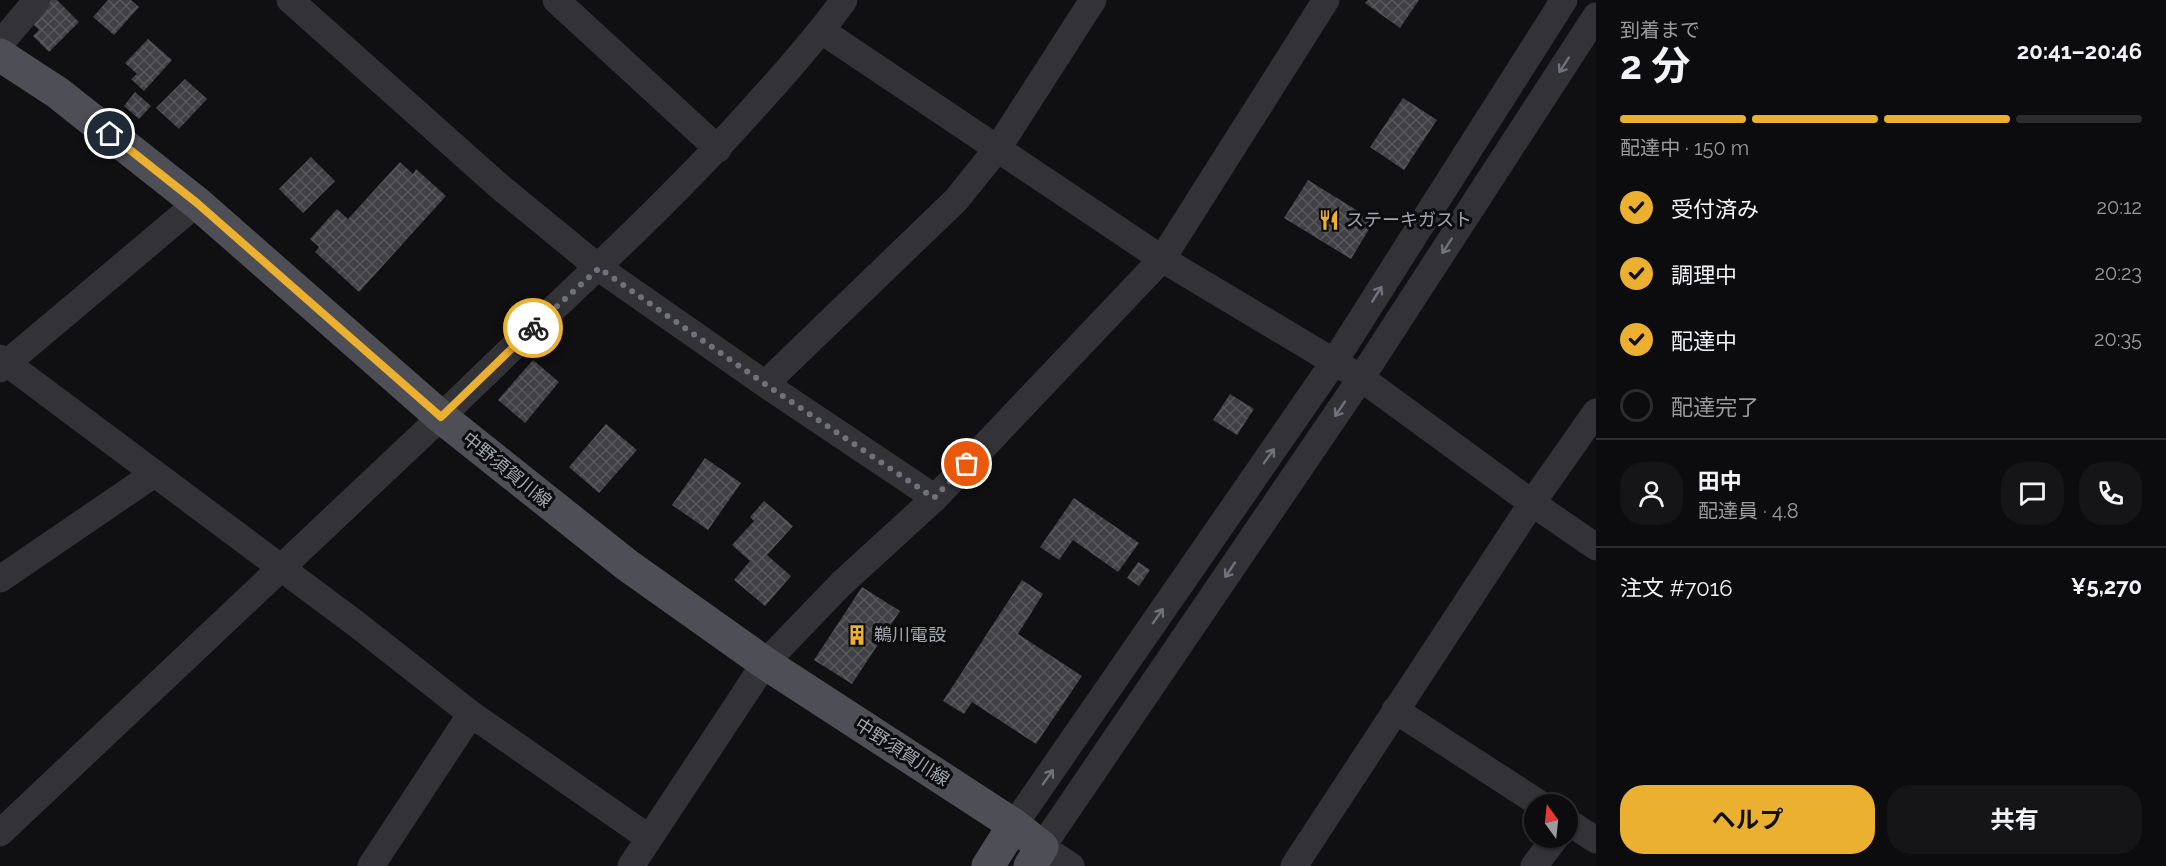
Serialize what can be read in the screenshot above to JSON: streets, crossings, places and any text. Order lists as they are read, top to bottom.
{
  "streets": {
    "main road": ["中野須賀川線"]
  },
  "places": {
    "restaurant": ["ステーキガスト"],
    "building": ["鵜川電設"]
  },
  "north": "top",
  "page": {
    "heading": ["2 分", "到着まで", "20:41–20:46"],
    "panel": [
      "田中",
      "配達員 · 4.8",
      "注文 #7016",
      "¥5,270"
    ],
    "bar": "配達中 · 150 m",
    "list": [
      ["受付済み", "20:12"],
      ["調理中", "20:23"],
      ["配達中", "20:35"],
      "配達完了"
    ],
    "buttons": ["ヘルプ", "共有"]
  }
}
